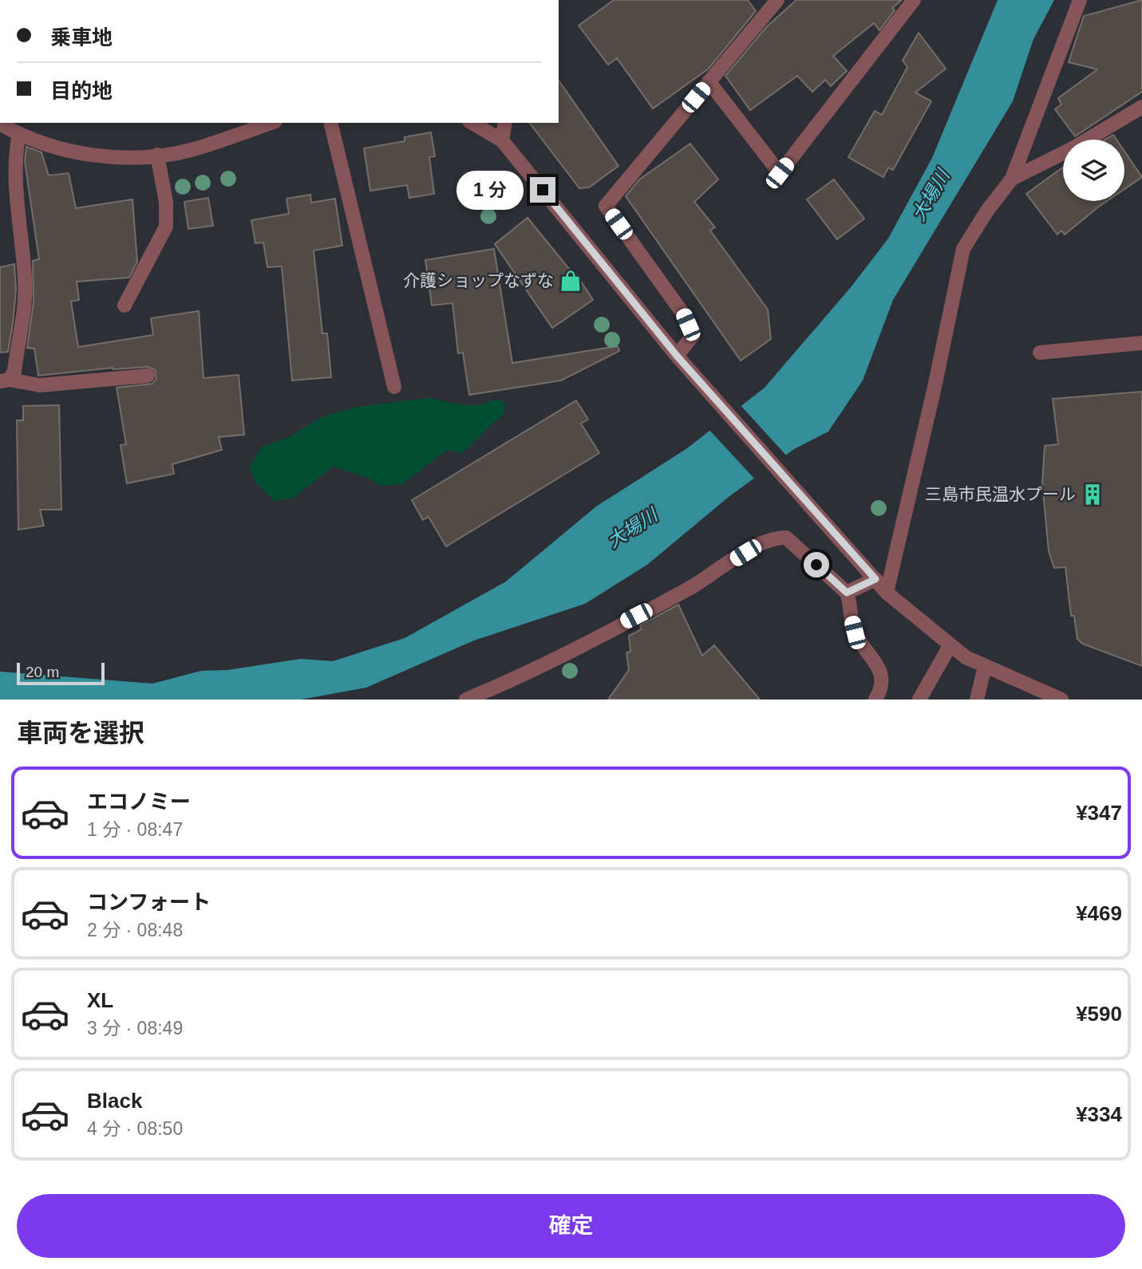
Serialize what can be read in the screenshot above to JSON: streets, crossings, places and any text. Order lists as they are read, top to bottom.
{
  "water": ["大場川"],
  "places": {
    "shop": ["介護ショップなずな"],
    "building": ["三島市民温水プール"]
  },
  "scale_bar": "20 m",
  "page": {
    "banner": ["乗車地", "目的地"],
    "bubble": "1 分",
    "scale": "20 m",
    "heading": "車両を選択",
    "list": [
      {
        "name": "エコノミー",
        "note": "1 分 · 08:47",
        "value": "¥347"
      },
      {
        "name": "コンフォート",
        "note": "2 分 · 08:48",
        "value": "¥469"
      },
      {
        "name": "XL",
        "note": "3 分 · 08:49",
        "value": "¥590"
      },
      {
        "name": "Black",
        "note": "4 分 · 08:50",
        "value": "¥334"
      }
    ],
    "buttons": "確定"
  }
}
